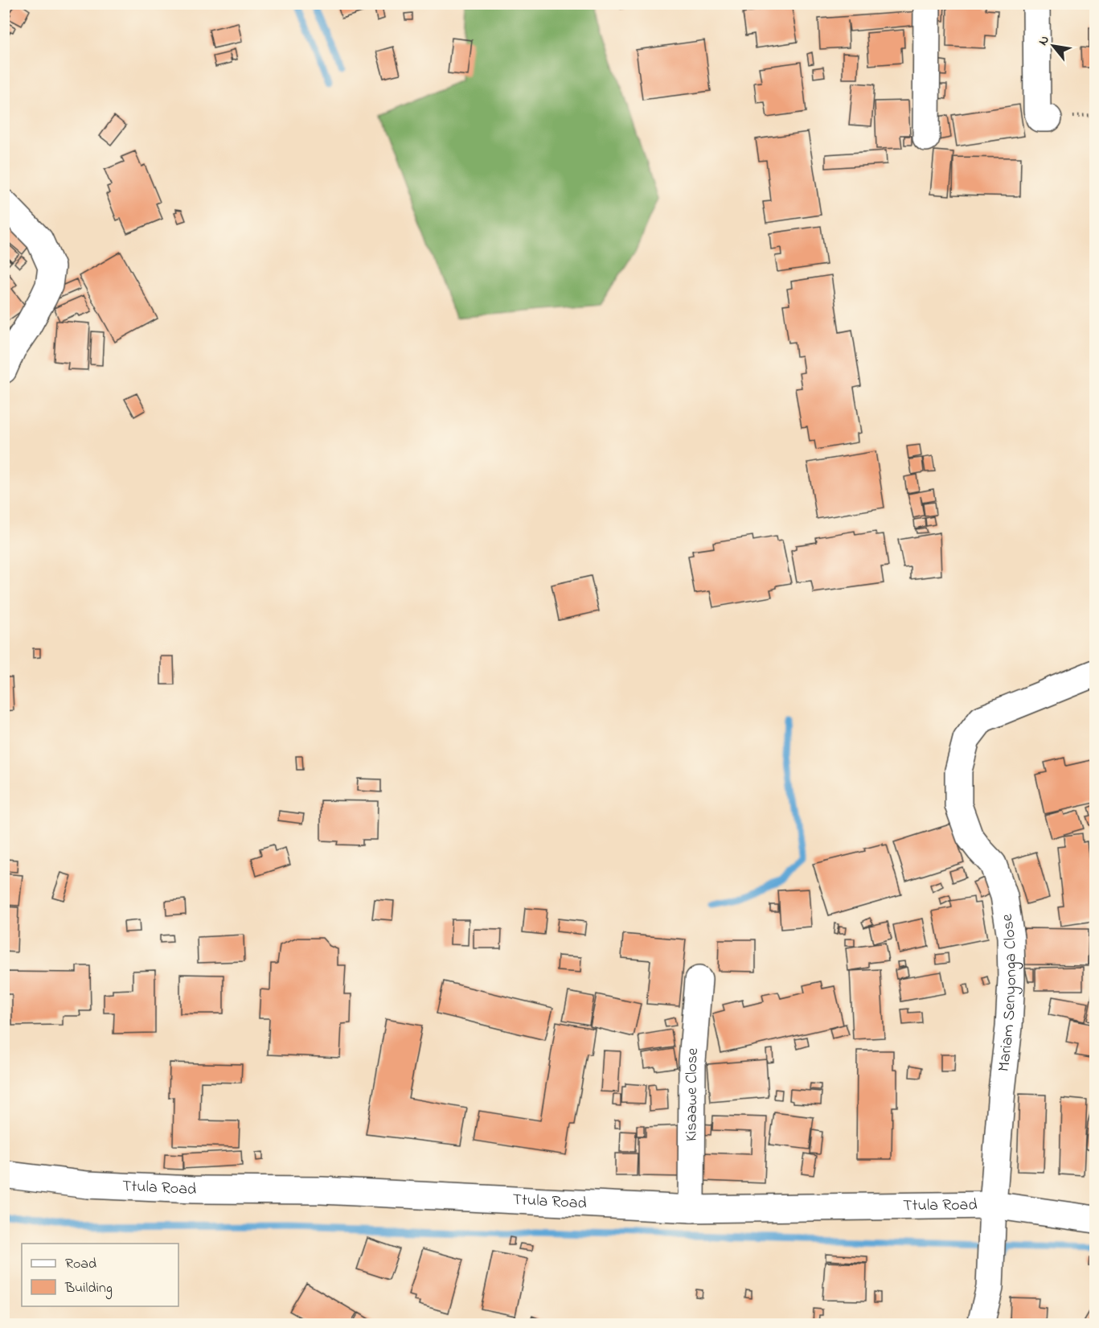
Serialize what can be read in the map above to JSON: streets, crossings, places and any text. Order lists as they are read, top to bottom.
{
  "streets": {
    "street": ["Mariam Senyonga Close", "Kisaawe Close", "Ttula Road"]
  },
  "crossings": [
    ["Mariam Senyonga Close", "Ttula Road"],
    ["Kisaawe Close", "Ttula Road"]
  ],
  "legend": ["Road", "Building"],
  "north": "top left"
}
